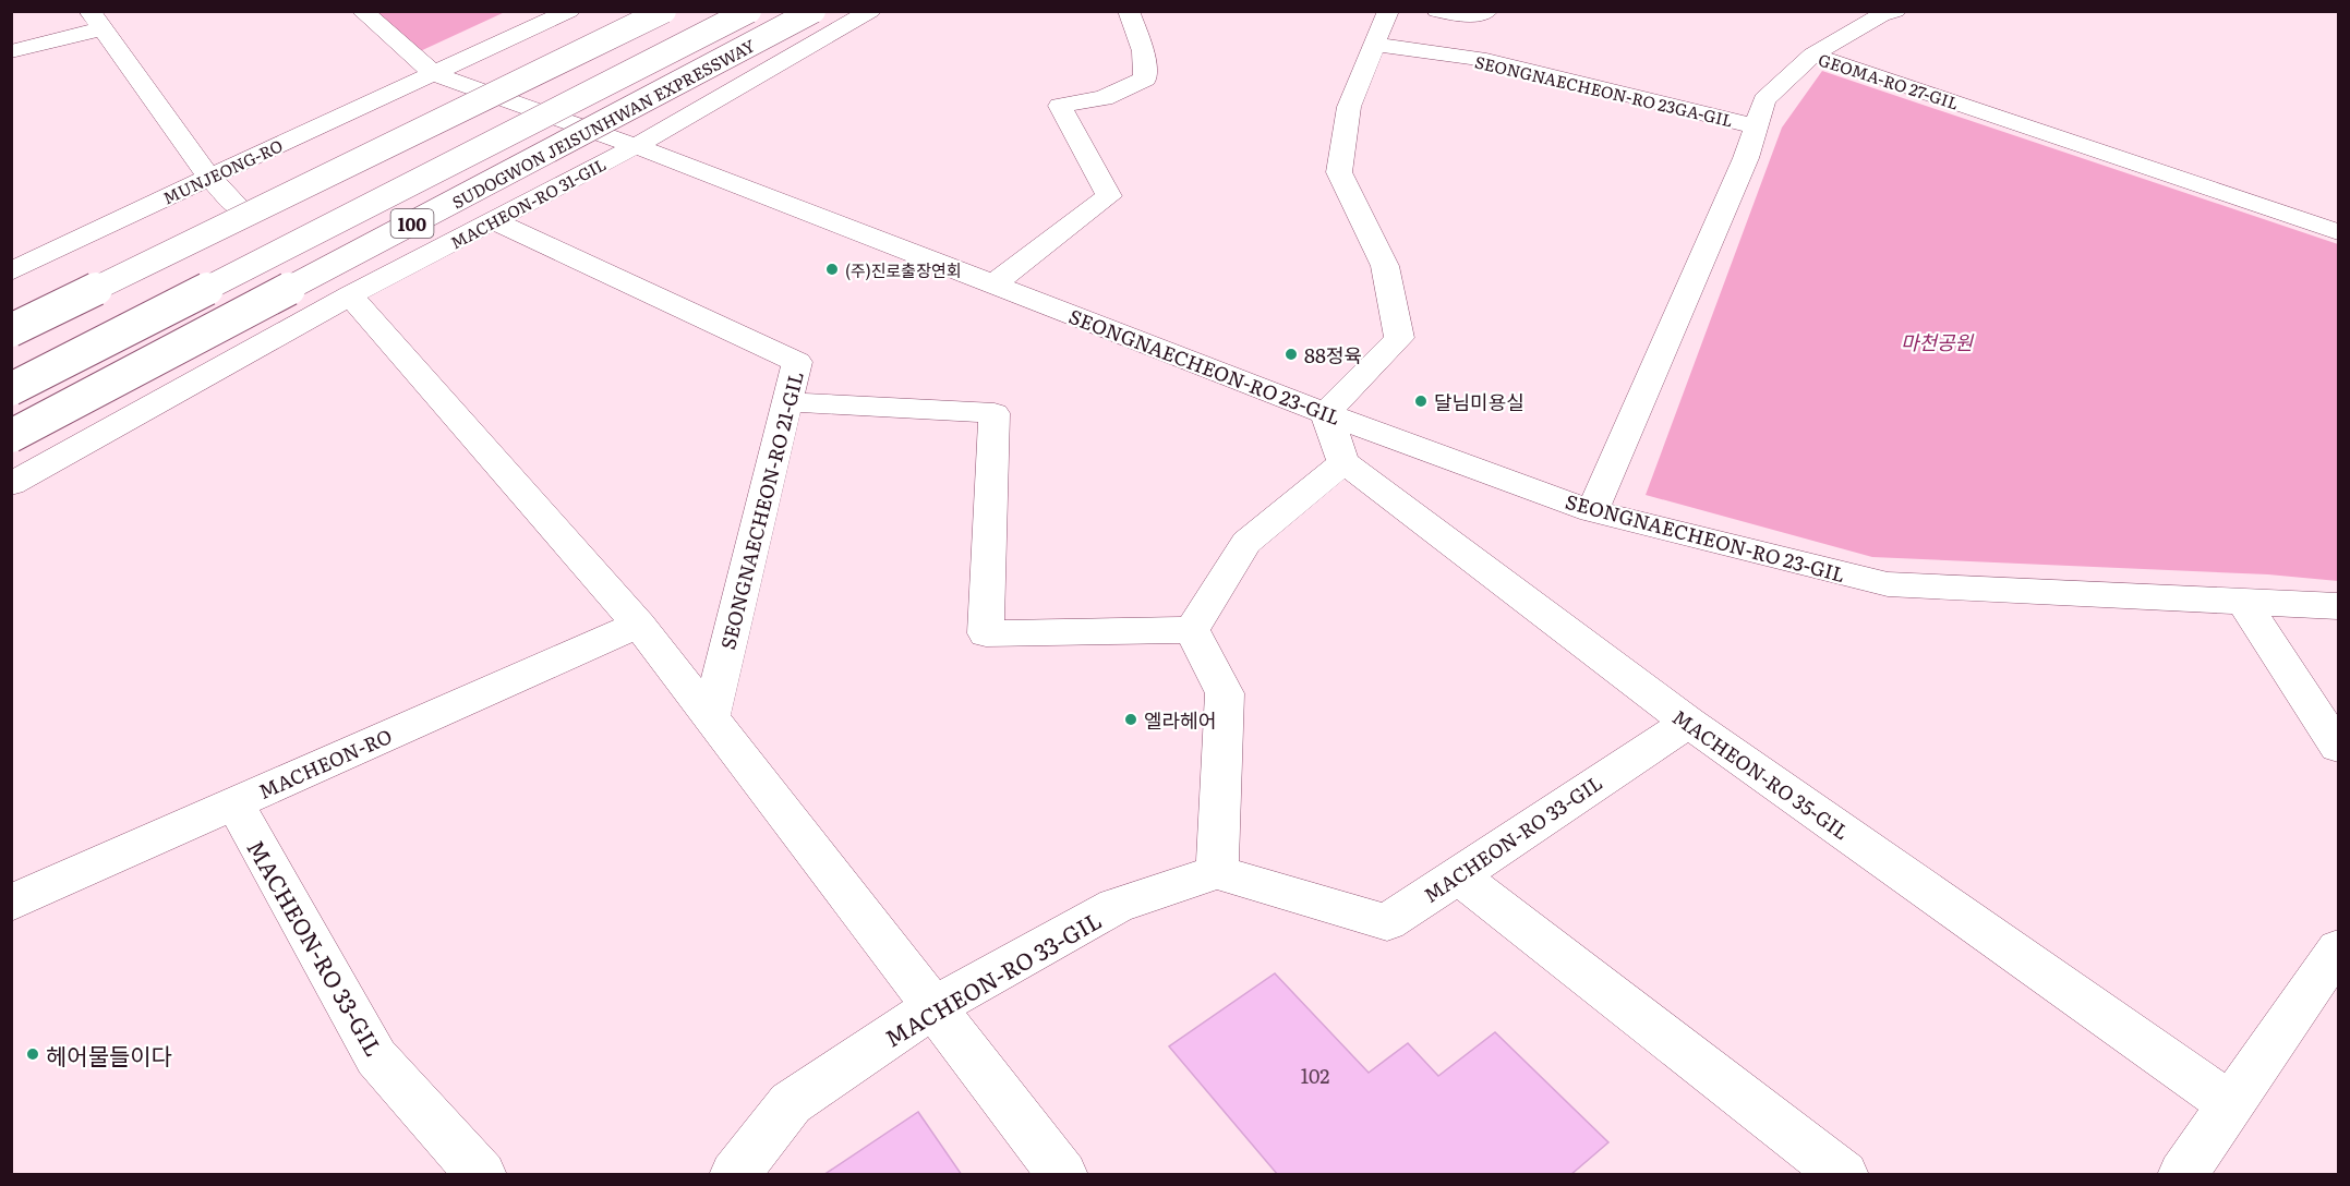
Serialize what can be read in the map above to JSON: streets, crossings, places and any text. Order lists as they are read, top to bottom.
{
  "streets": {
    "main road": [
      "GEOMA-RO 27-GIL",
      "SEONGNAECHEON-RO 23GA-GIL",
      "SUDOGWON JE1SUNHWAN EXPRESSWAY",
      "MUNJEONG-RO",
      "MACHEON-RO 31-GIL",
      "100",
      "SEONGNAECHEON-RO 23-GIL",
      "SEONGNAECHEON-RO 21-GIL",
      "MACHEON-RO",
      "MACHEON-RO 35-GIL",
      "MACHEON-RO 33-GIL"
    ]
  },
  "crossings": [
    ["GEOMA-RO 27-GIL", "SEONGNAECHEON-RO 23GA-GIL"],
    ["GEOMA-RO 27-GIL", "SEONGNAECHEON-RO 23-GIL"],
    ["MUNJEONG-RO", "SEONGNAECHEON-RO 23-GIL"],
    ["MACHEON-RO 31-GIL", "SEONGNAECHEON-RO 23-GIL"],
    ["MACHEON-RO 31-GIL", "SEONGNAECHEON-RO 21-GIL"],
    ["MACHEON-RO", "MACHEON-RO 33-GIL"],
    ["MACHEON-RO 35-GIL", "MACHEON-RO 33-GIL"]
  ],
  "parks": ["마천공원"],
  "places": [
    "(주)진로출장연회",
    "88정육",
    "달님미용실",
    "엘라헤어",
    "헤어물들이다"
  ],
  "house_numbers": ["102"]
}
